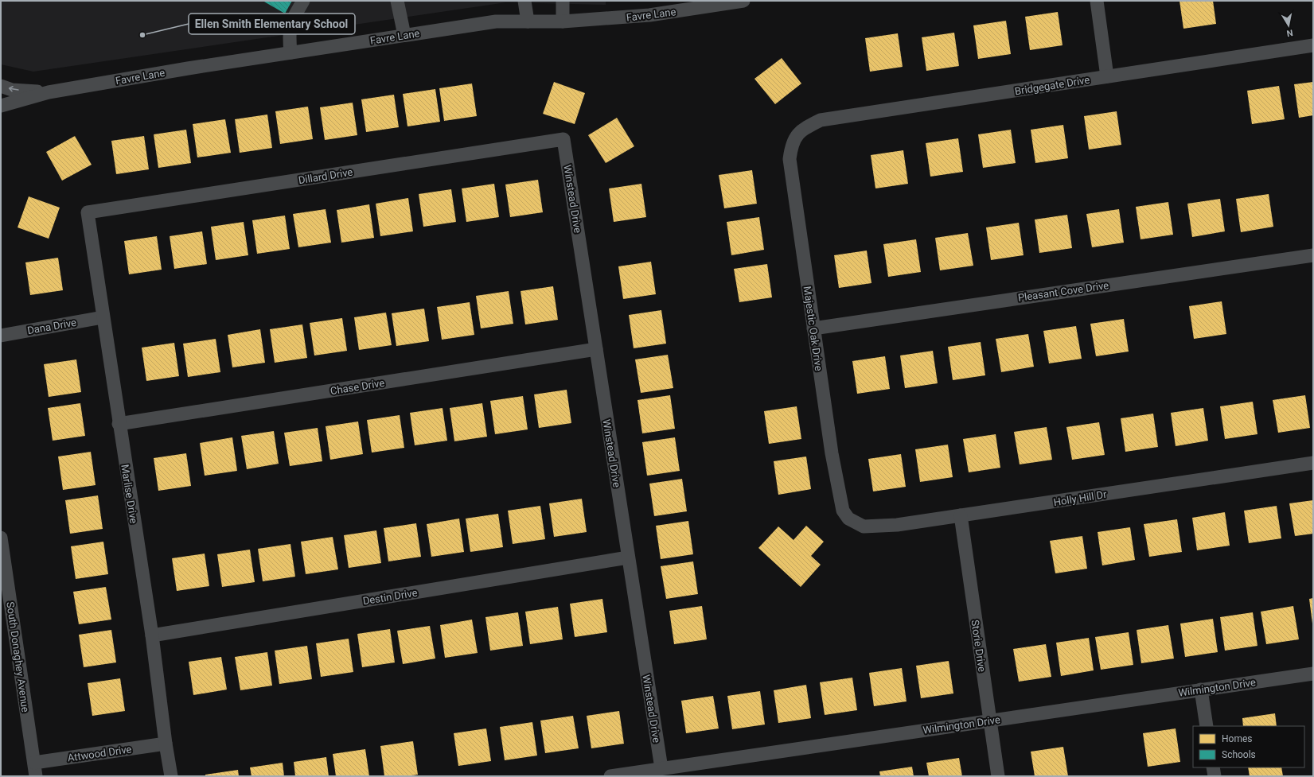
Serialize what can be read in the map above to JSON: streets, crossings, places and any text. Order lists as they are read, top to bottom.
{
  "streets": {
    "street": [
      "Favre Lane",
      "Bridgegate Drive",
      "Dillard Drive",
      "Winstead Drive",
      "Pleasant Cove Drive",
      "Dana Drive",
      "Majestic Oak Drive",
      "Chase Drive",
      "Marlise Drive",
      "Holly Hill Dr",
      "Destin Drive",
      "Storie Drive",
      "South Donaghey Avenue",
      "Wilmington Drive",
      "Attwood Drive"
    ]
  },
  "crossings": [
    ["Bridgegate Drive", "Majestic Oak Drive"],
    ["Dillard Drive", "Winstead Drive"],
    ["Dillard Drive", "Marlise Drive"],
    ["Winstead Drive", "Chase Drive"],
    ["Winstead Drive", "Destin Drive"],
    ["Winstead Drive", "Wilmington Drive"],
    ["Pleasant Cove Drive", "Majestic Oak Drive"],
    ["Dana Drive", "Marlise Drive"],
    ["Majestic Oak Drive", "Holly Hill Dr"],
    ["Chase Drive", "Marlise Drive"],
    ["Marlise Drive", "Destin Drive"],
    ["Marlise Drive", "Attwood Drive"],
    ["Holly Hill Dr", "Storie Drive"],
    ["Storie Drive", "Wilmington Drive"],
    ["South Donaghey Avenue", "Attwood Drive"]
  ],
  "places": ["Ellen Smith Elementary School"],
  "legend": ["Homes", "Schools"],
  "north": "bottom"
}
